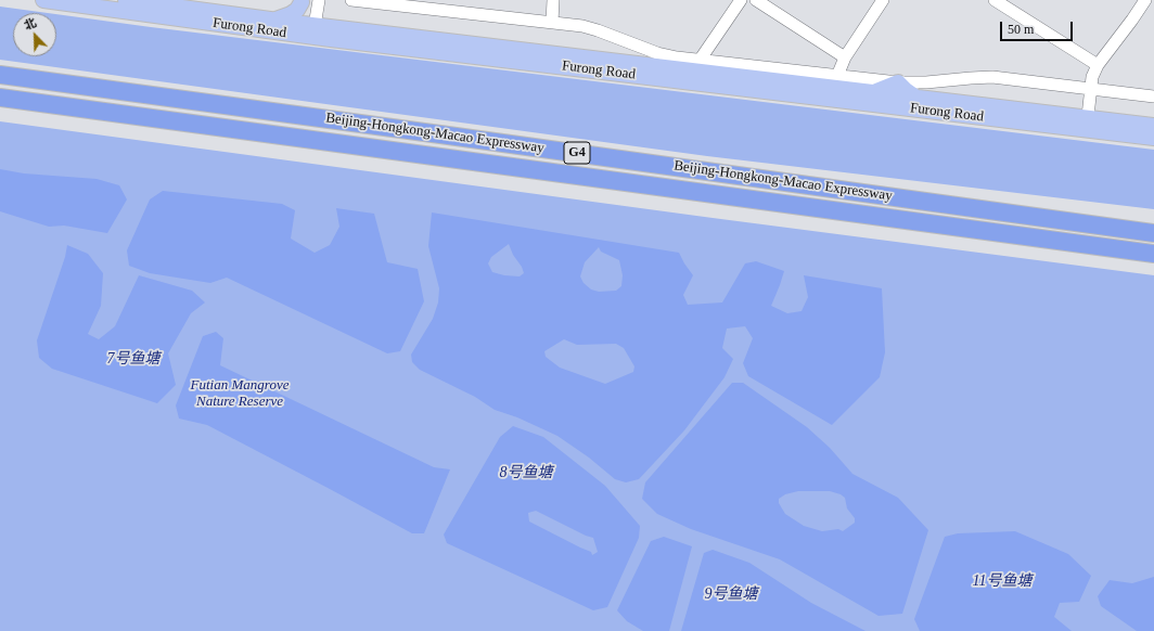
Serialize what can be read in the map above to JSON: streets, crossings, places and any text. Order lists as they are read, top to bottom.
{
  "streets": {
    "highway": ["Beijing-Hongkong-Macao Expressway", "G4"],
    "main road": ["Furong Road"]
  },
  "water": [
    "7号鱼塘",
    "8号鱼塘",
    "11号鱼塘",
    "9号鱼塘"
  ],
  "parks": ["Futian Mangrove Nature Reserve"],
  "scale_bar": "50 m",
  "north": "top left"
}
